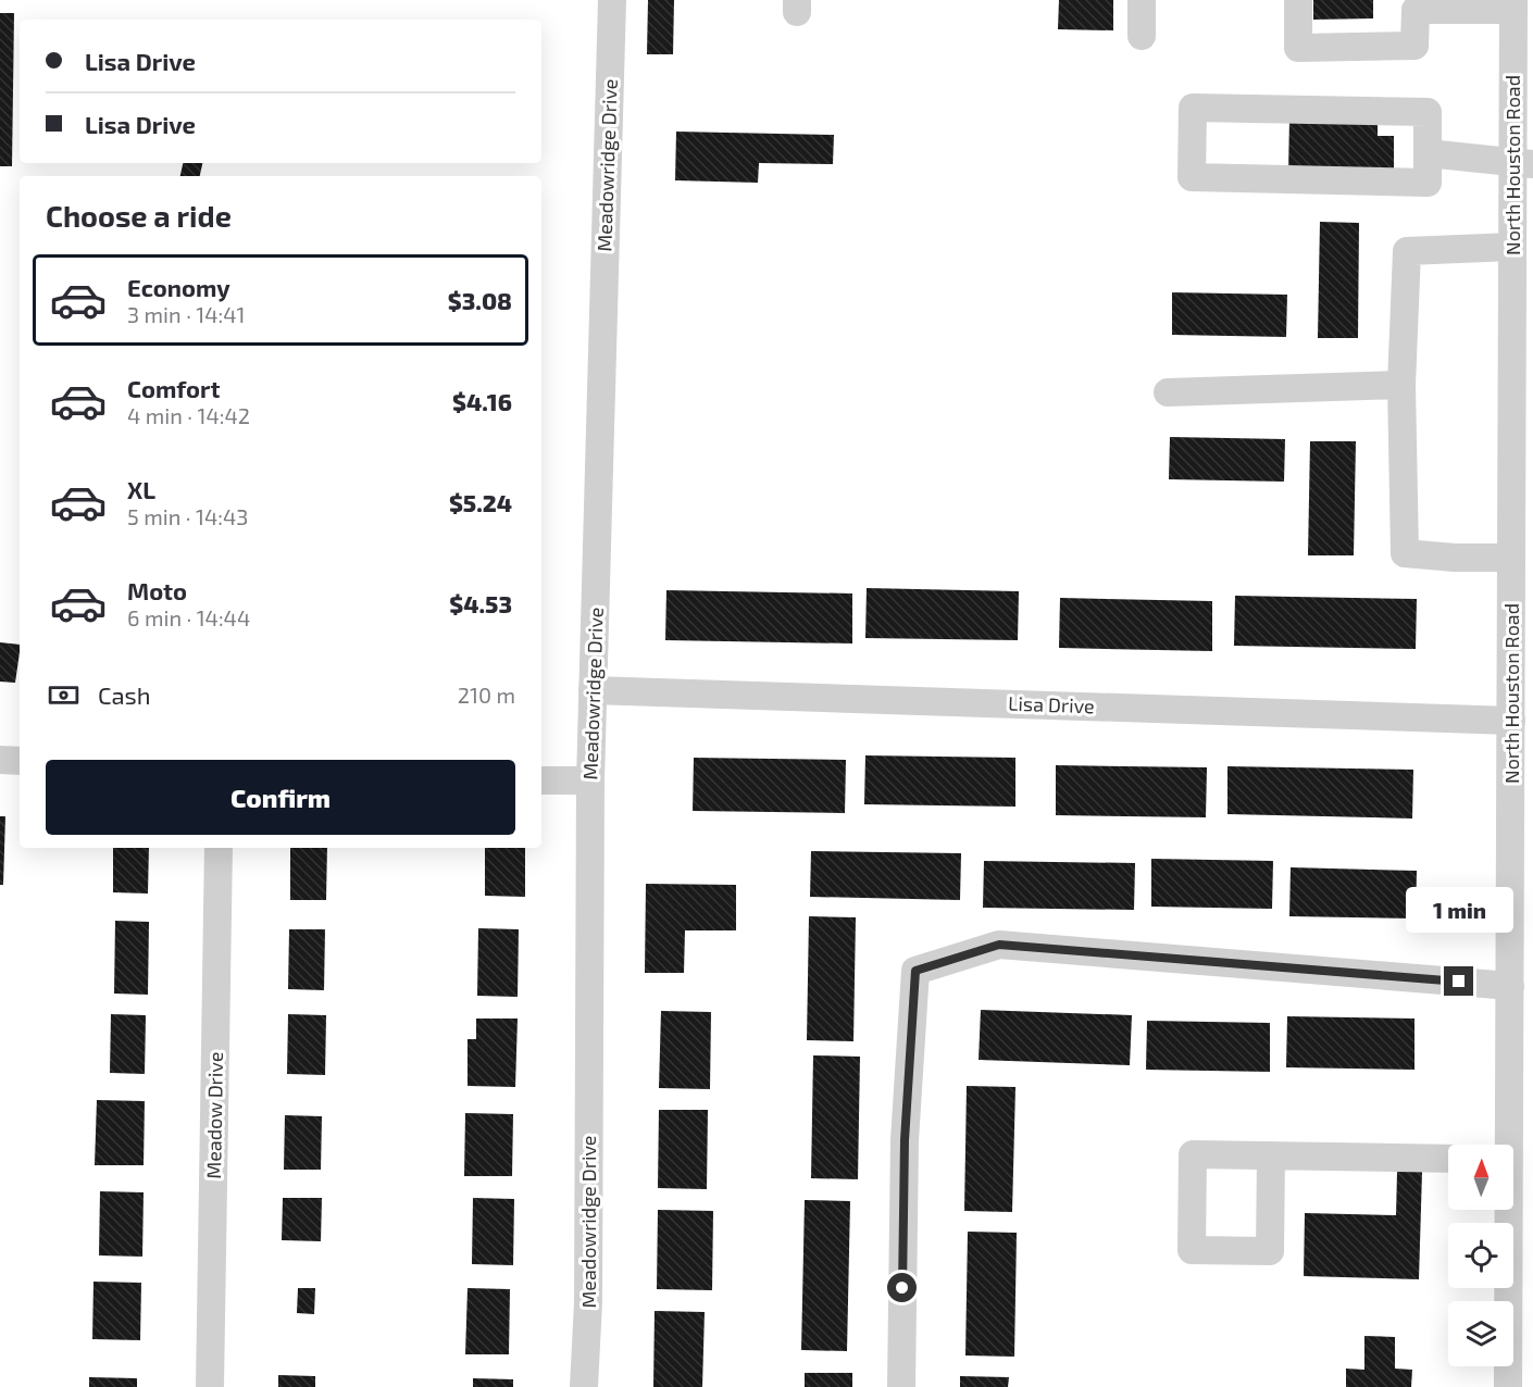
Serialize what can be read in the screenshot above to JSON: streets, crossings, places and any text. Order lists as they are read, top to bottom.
{
  "streets": {
    "street": [
      "Meadowridge Drive",
      "North Houston Road",
      "Lisa Drive",
      "Meadow Drive"
    ]
  },
  "crossings": [
    ["Meadowridge Drive", "Lisa Drive"],
    ["North Houston Road", "Lisa Drive"]
  ],
  "north": "top",
  "page": {
    "banner": ["Lisa Drive", "Lisa Drive"],
    "heading": "Choose a ride",
    "list": [
      {
        "name": "Economy",
        "note": "3 min · 14:41",
        "value": "$3.08"
      },
      {
        "name": "Comfort",
        "note": "4 min · 14:42",
        "value": "$4.16"
      },
      {
        "name": "XL",
        "note": "5 min · 14:43",
        "value": "$5.24"
      },
      {
        "name": "Moto",
        "note": "6 min · 14:44",
        "value": "$4.53"
      }
    ],
    "pay": ["Cash", "210 m"],
    "buttons": "Confirm",
    "bubble": "1 min"
  }
}
